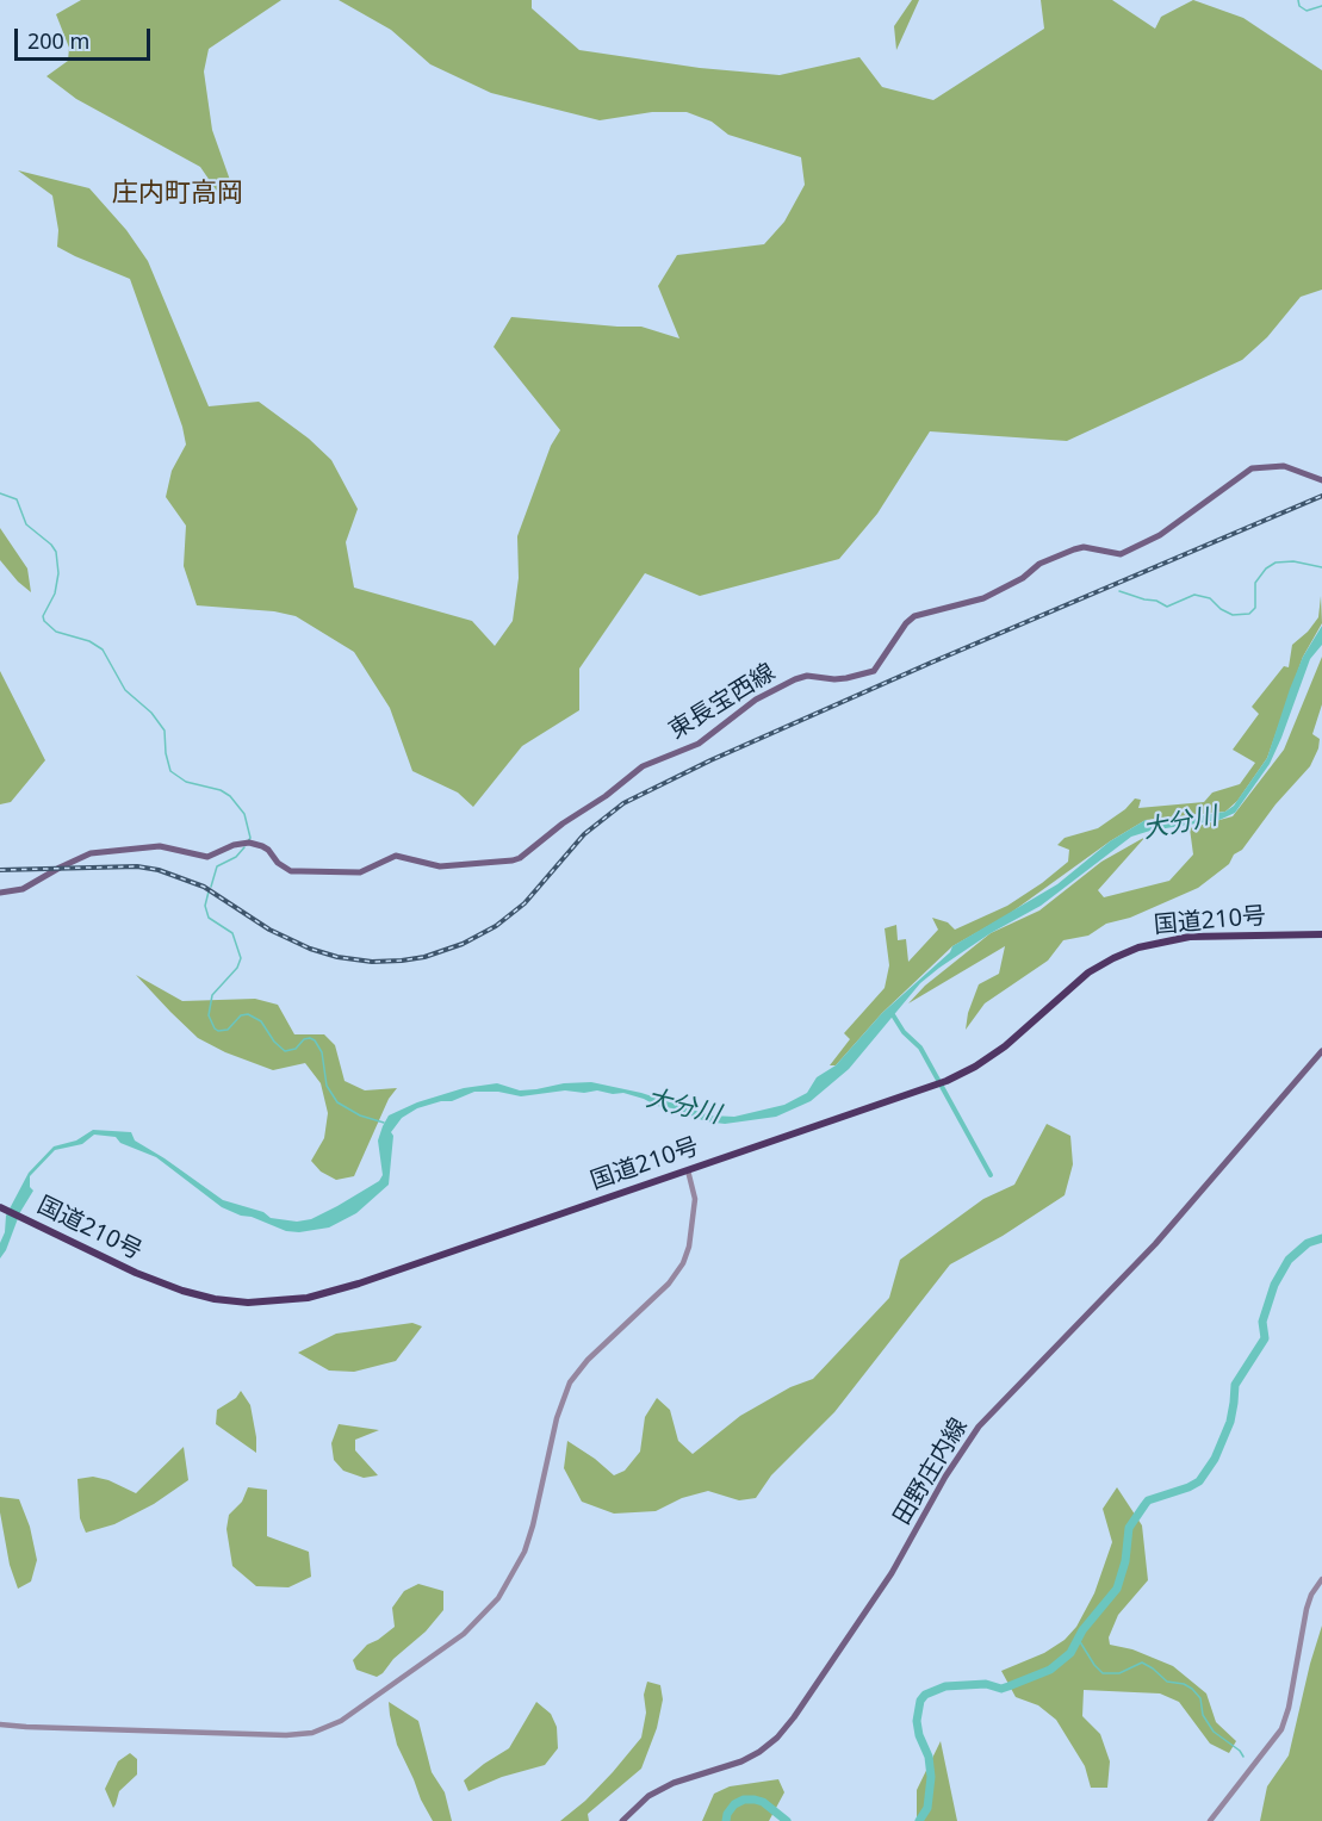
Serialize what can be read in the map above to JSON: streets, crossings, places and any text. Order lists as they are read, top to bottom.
{
  "streets": {
    "highway": ["国道210号"],
    "main road": ["東長宝西線", "田野庄内線"]
  },
  "districts": ["庄内町高岡"],
  "water": ["大分川"],
  "scale_bar": "200 m"
}
